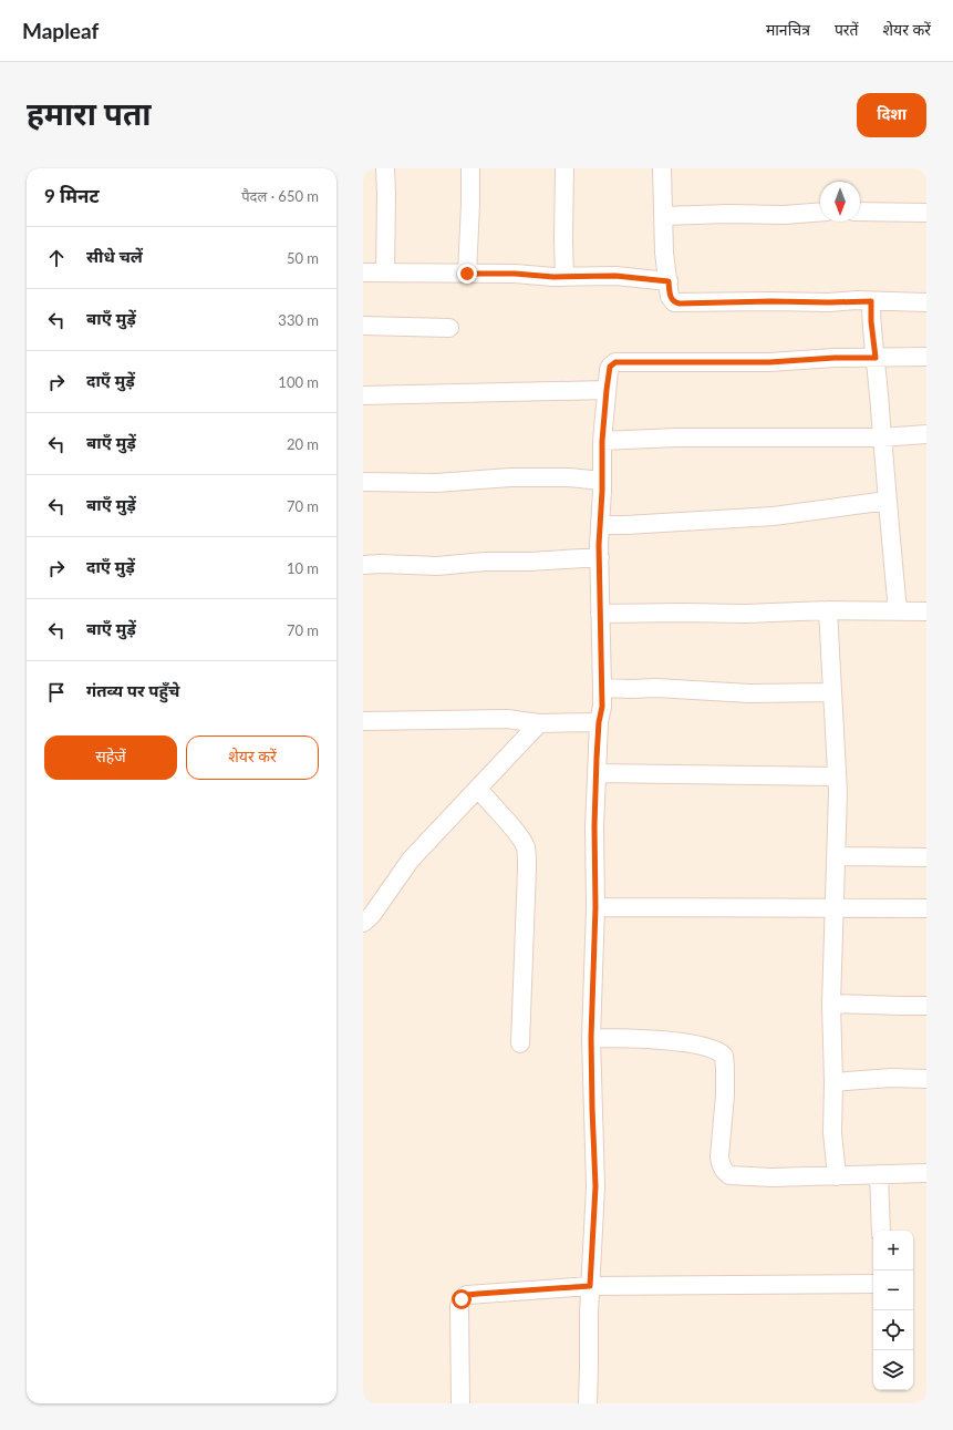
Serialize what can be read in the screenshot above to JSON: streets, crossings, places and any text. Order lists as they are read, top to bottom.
{
  "north": "bottom",
  "page": {
    "header": "Mapleaf",
    "nav": ["मानचित्र", "परतें", "शेयर करें"],
    "buttons": [
      "दिशा",
      ["सहेजें", "शेयर करें"]
    ],
    "title": "हमारा पता",
    "heading": ["9 मिनट", "पैदल · 650 m"],
    "list": [
      ["सीधे चलें", "50 m"],
      ["बाएँ मुड़ें", "330 m"],
      ["दाएँ मुड़ें", "100 m"],
      ["बाएँ मुड़ें", "20 m"],
      ["बाएँ मुड़ें", "70 m"],
      ["दाएँ मुड़ें", "10 m"],
      ["बाएँ मुड़ें", "70 m"],
      "गंतव्य पर पहुँचे"
    ],
    "map_buttons": ["+", "−"]
  }
}
